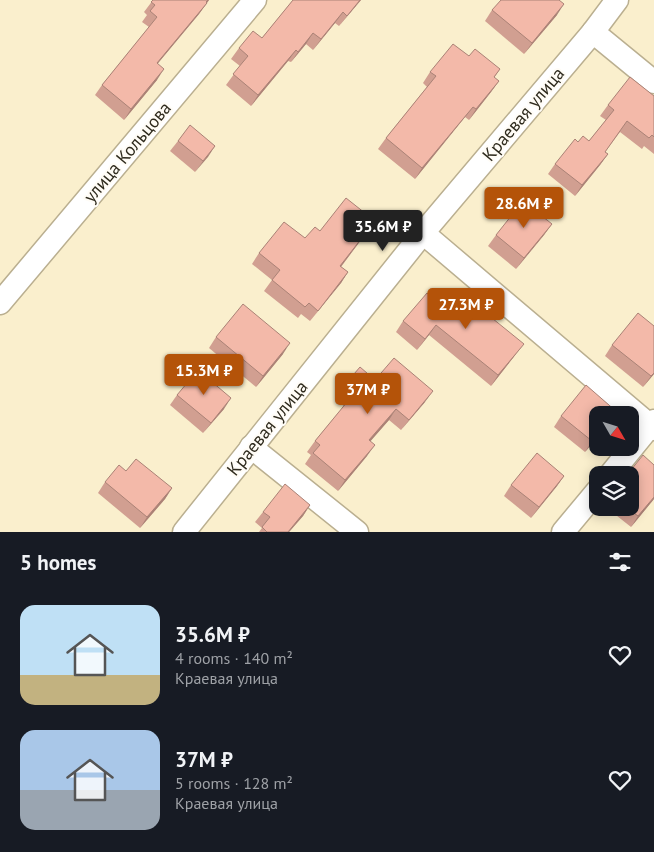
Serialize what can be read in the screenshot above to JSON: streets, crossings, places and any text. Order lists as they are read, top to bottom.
{
  "streets": {
    "street": ["Краевая улица", "улица Кольцова"]
  },
  "north": "bottom right",
  "page": {
    "price": [
      "28.6M ₽",
      "35.6M ₽",
      "27.3M ₽",
      "15.3M ₽",
      "37M ₽"
    ],
    "heading": "5 homes",
    "list": [
      {
        "name": "35.6M ₽",
        "note": "4 rooms · 140 m² · Краевая улица"
      },
      {
        "name": "37M ₽",
        "note": "5 rooms · 128 m² · Краевая улица"
      }
    ]
  }
}
